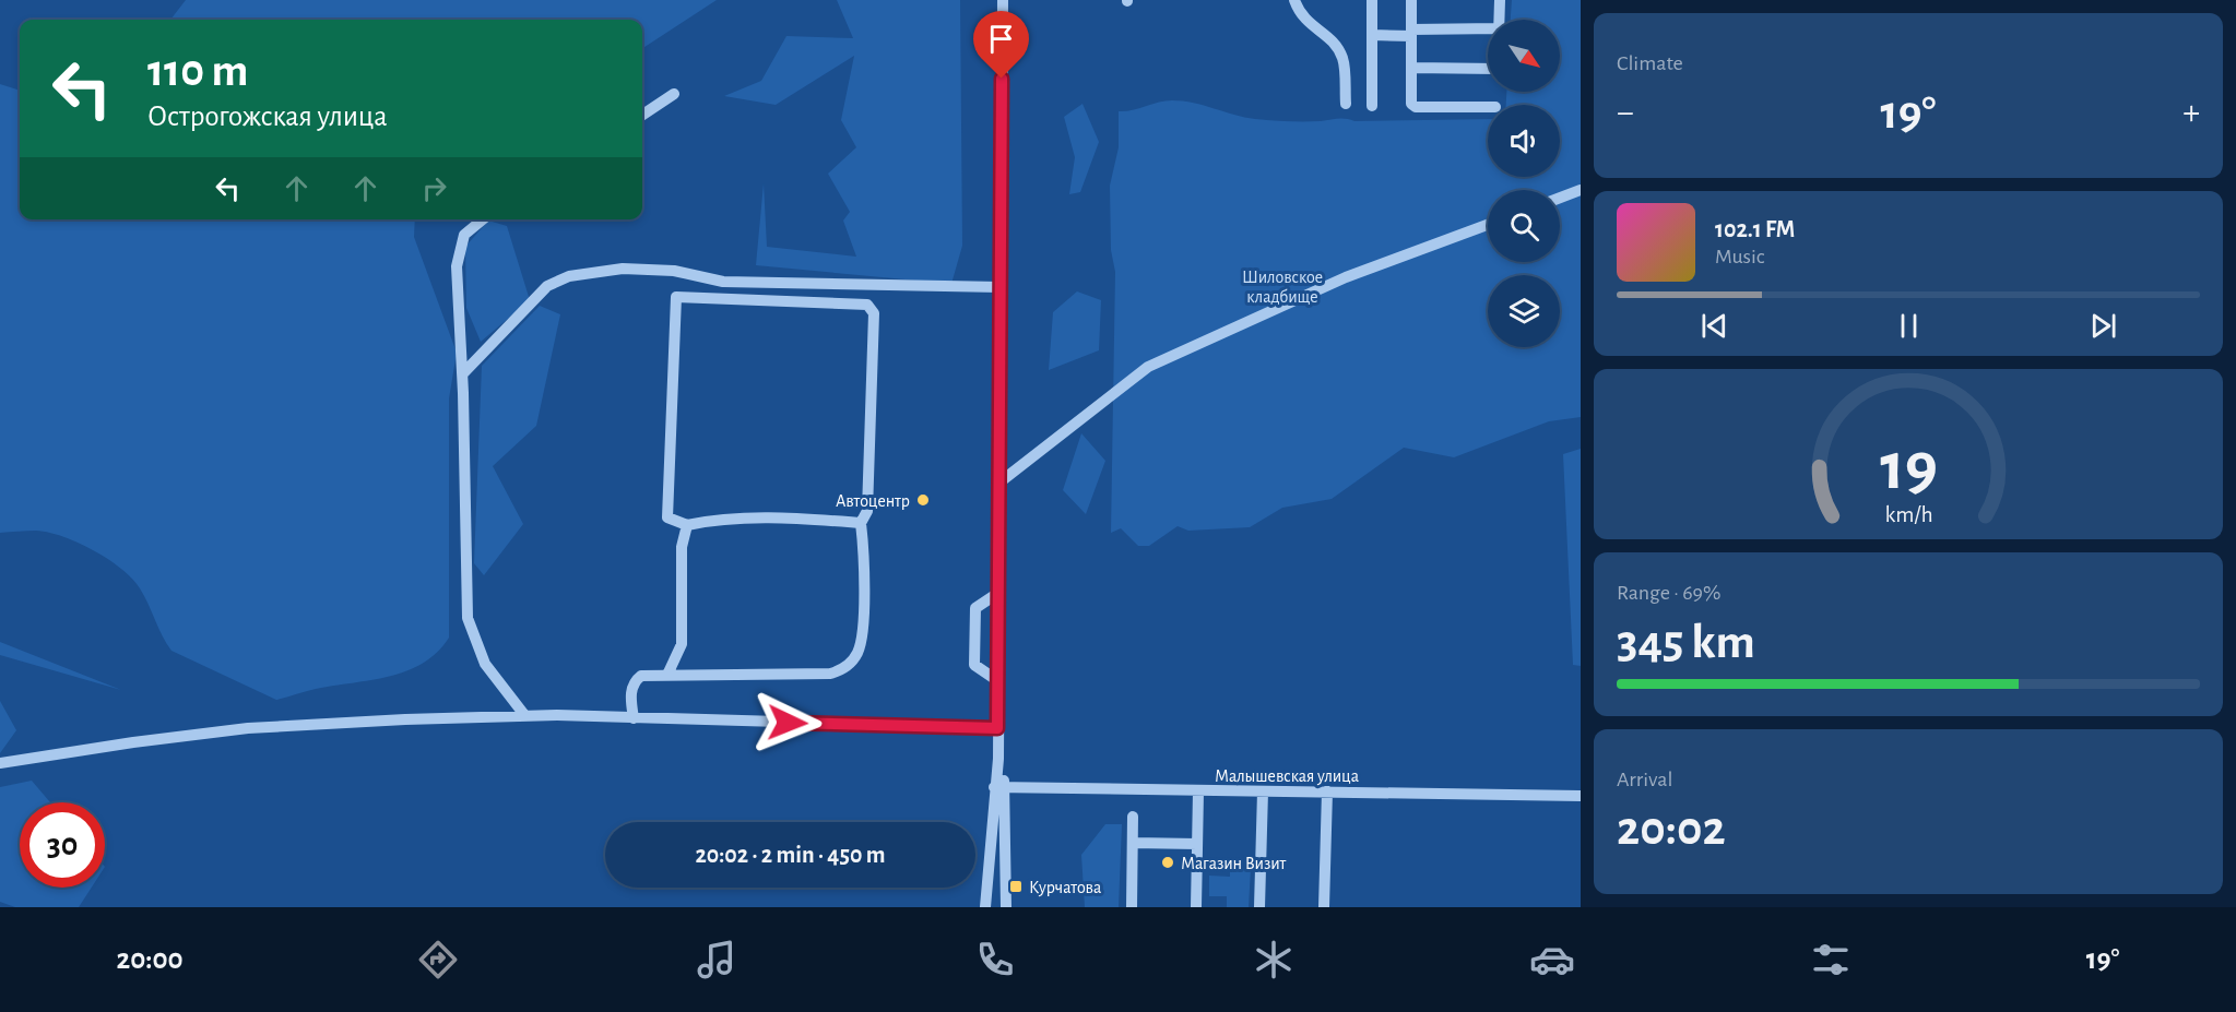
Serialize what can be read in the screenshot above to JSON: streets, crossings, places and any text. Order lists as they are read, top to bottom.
{
  "streets": {
    "street": ["Малышевская улица"]
  },
  "parks": ["Шиловское кладбище"],
  "places": {
    "other": ["Автоцентр", "Магазин Визит"],
    "transit": ["Курчатова"]
  },
  "north": "bottom right",
  "page": {
    "tile": [
      "Climate",
      ["Range · 69%", "345 km"],
      ["Arrival", "20:02"]
    ],
    "turn": ["110 m", "Острогожская улица"],
    "heat": ["−", "19°", "+"],
    "song": ["102.1 FM", "Music"],
    "limit": "30",
    "trip": "20:02 · 2 min · 450 m",
    "tabs": ["20:00", "19°"],
    "gauge": ["19", "km/h"]
  }
}
